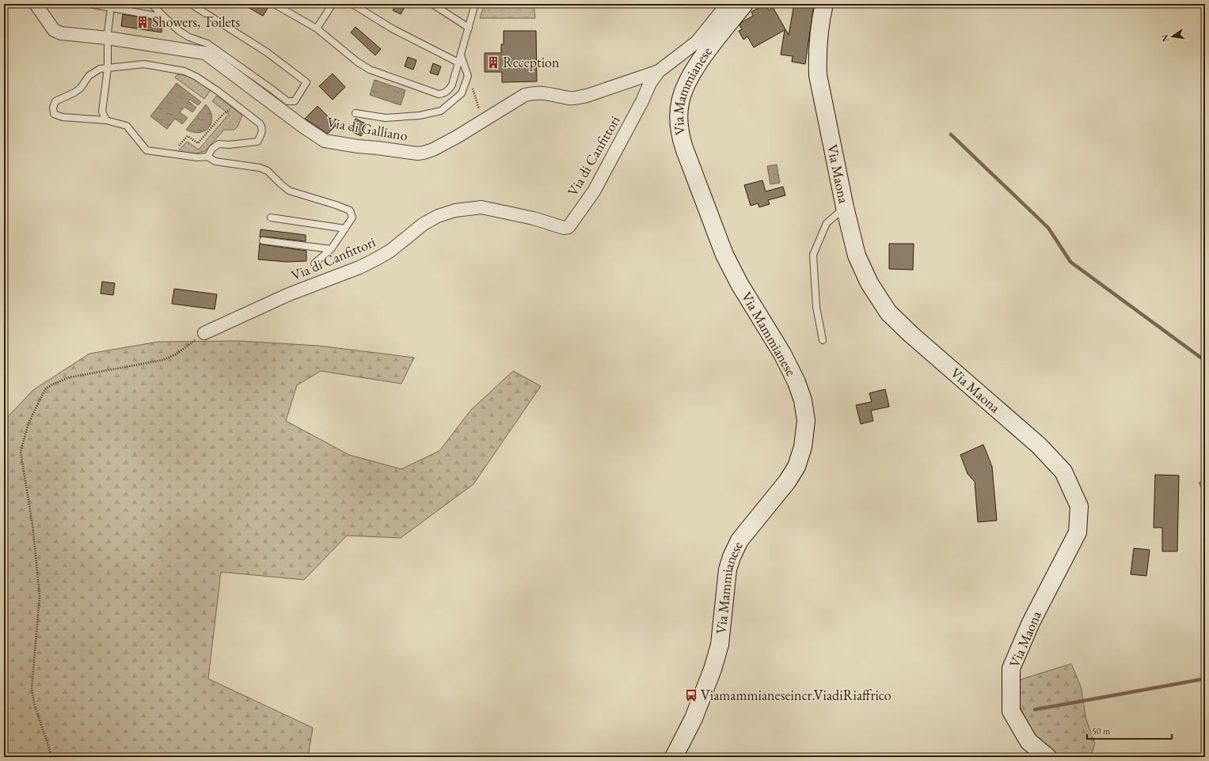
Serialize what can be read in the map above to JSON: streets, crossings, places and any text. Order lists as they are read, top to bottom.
{
  "streets": {
    "main road": ["Via Mammianese", "Via Maona"],
    "street": ["Via di Galliano", "Via di Canfittori"]
  },
  "crossings": [
    ["Via di Galliano", "Via di Canfittori"]
  ],
  "places": {
    "building": ["Showers, Toilets", "Reception"],
    "bus stop": ["Viamammianeseincr.ViadiRiaffrico"]
  },
  "scale_bar": "50 m",
  "north": "left"
}
